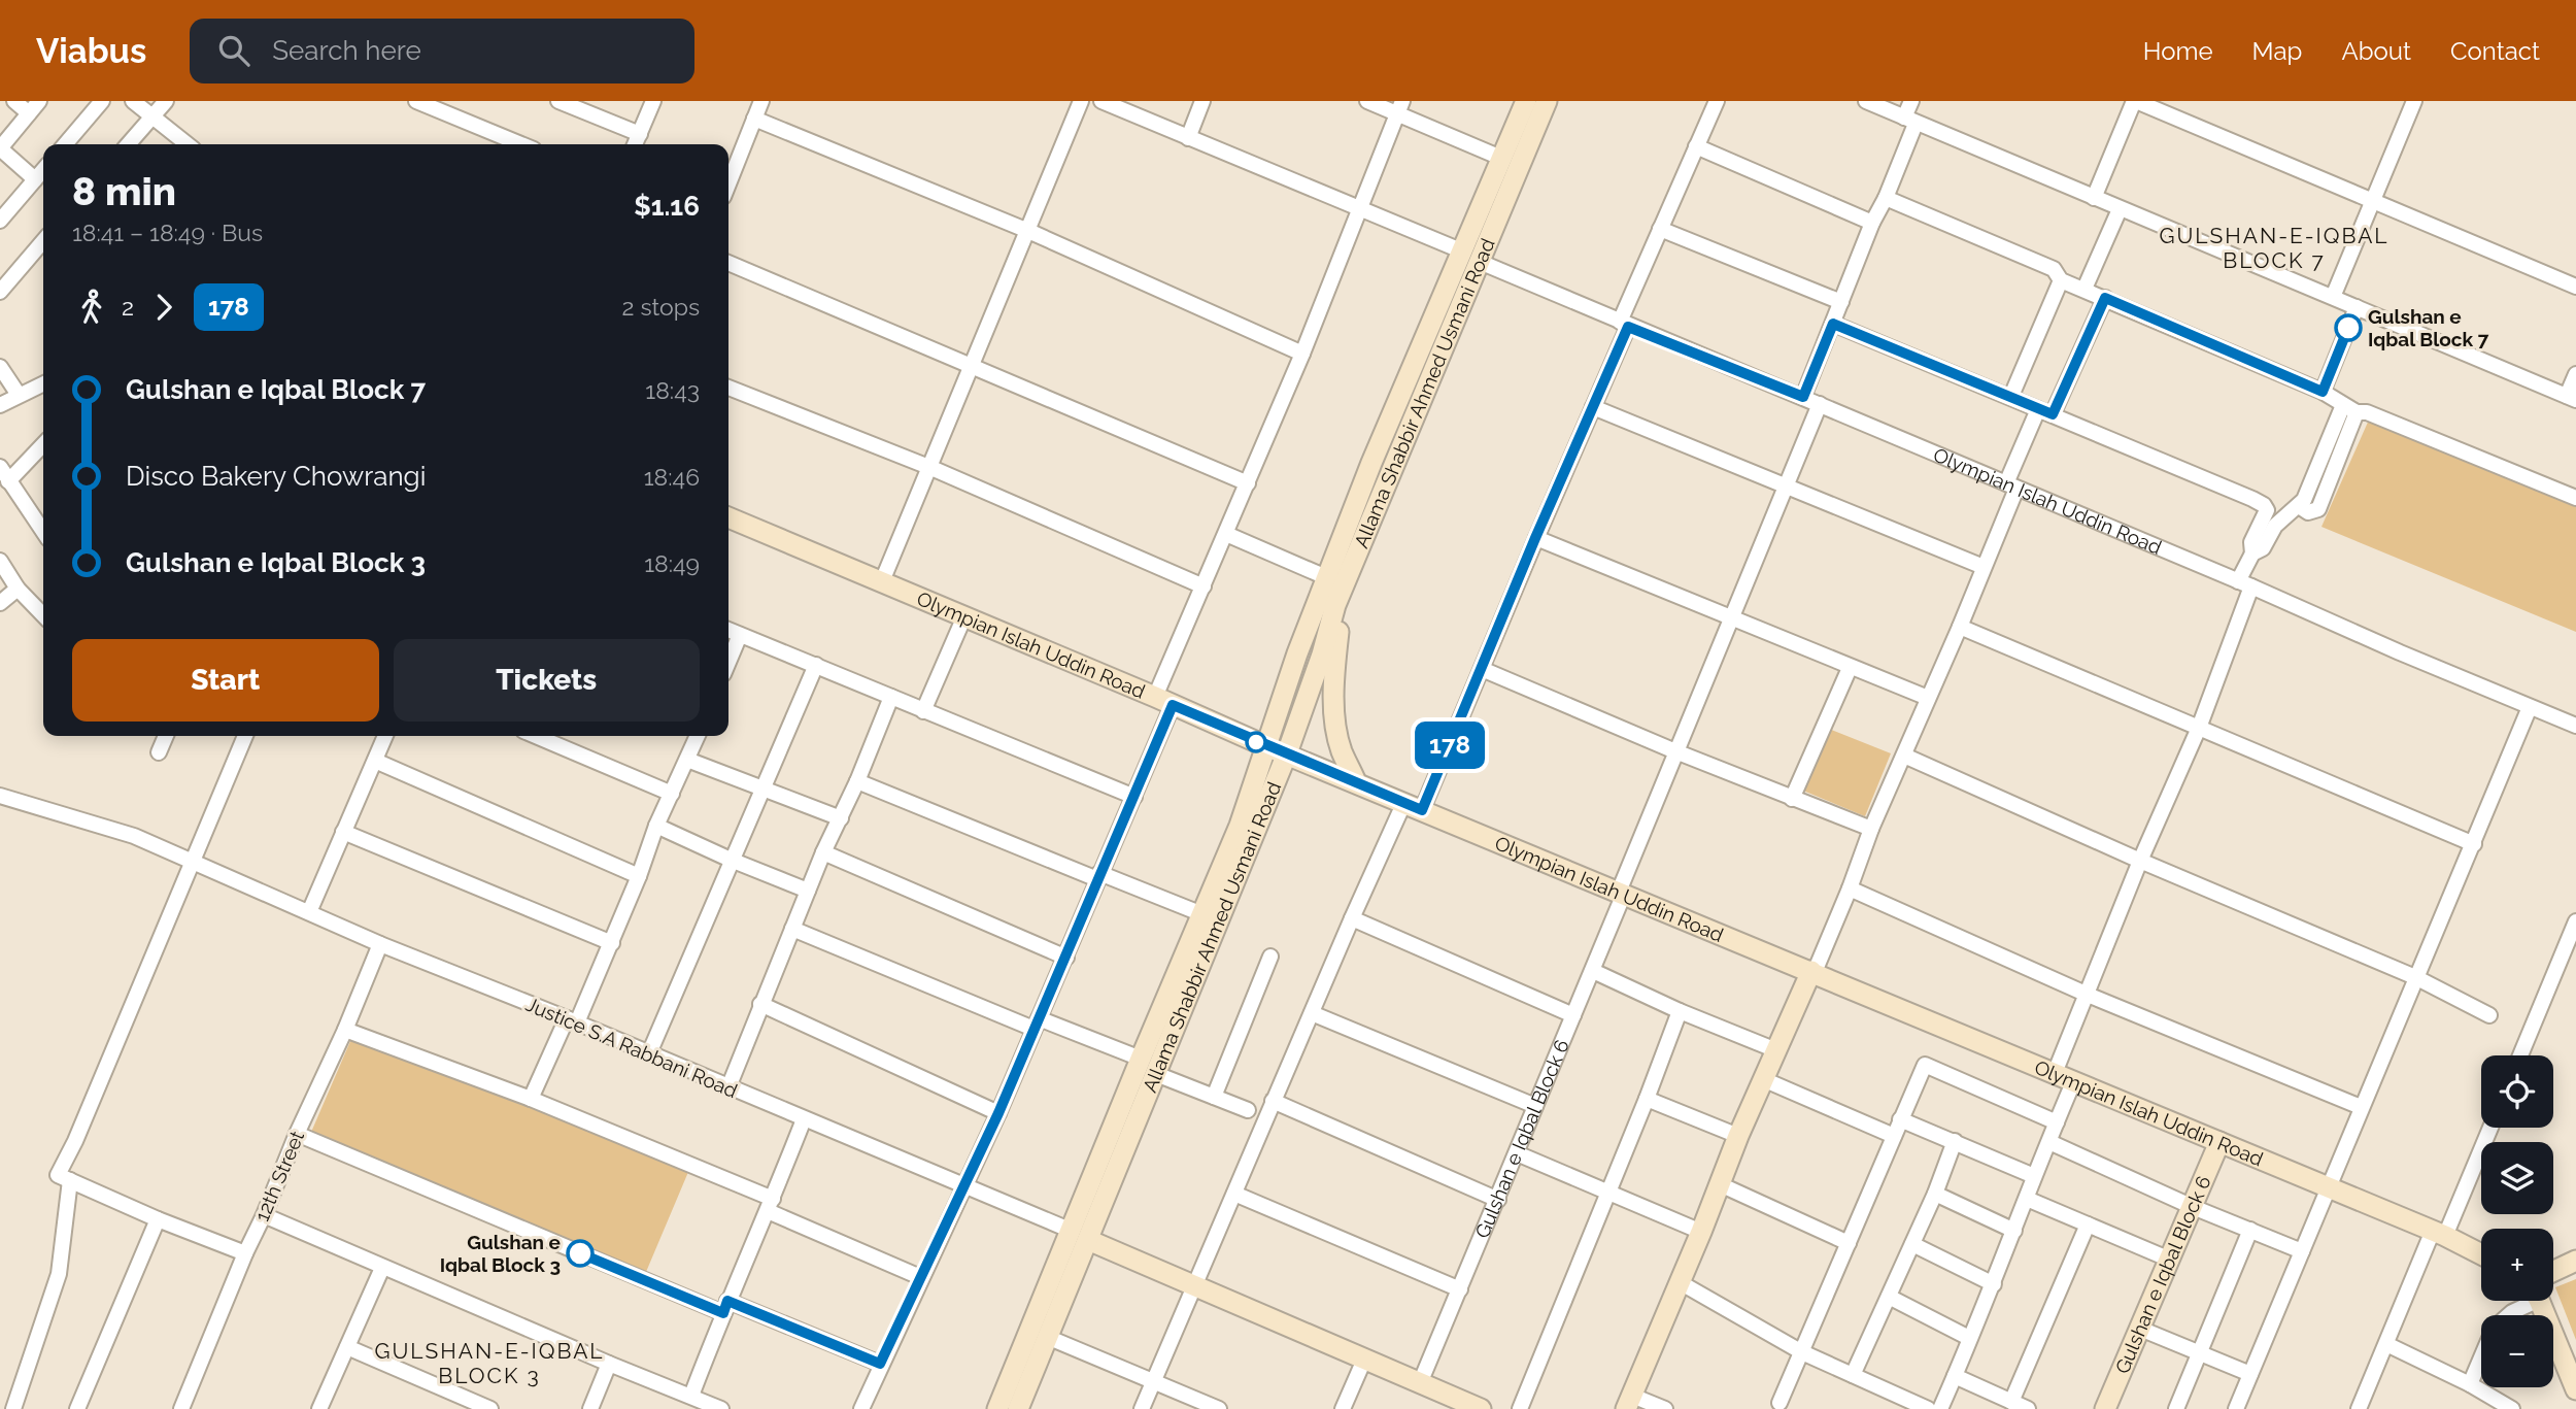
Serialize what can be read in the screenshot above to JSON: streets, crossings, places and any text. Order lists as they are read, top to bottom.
{
  "streets": {
    "street": [
      "Allama Shabbir Ahmed Usmani Road",
      "Olympian Islah Uddin Road",
      "Justice S.A Rabbani Road",
      "Gulshan e Iqbal Block 6",
      "12th Street"
    ]
  },
  "crossings": [
    ["Allama Shabbir Ahmed Usmani Road", "Olympian Islah Uddin Road"],
    ["Allama Shabbir Ahmed Usmani Road", "Justice S.A Rabbani Road"],
    ["Olympian Islah Uddin Road", "Gulshan e Iqbal Block 6"],
    ["Justice S.A Rabbani Road", "12th Street"]
  ],
  "districts": ["GULSHAN-E-IQBAL BLOCK 7", "GULSHAN-E-IQBAL BLOCK 3"],
  "places": ["Gulshan e Iqbal Block 7", "Gulshan e Iqbal Block 3"],
  "lines": ["bus line 178"],
  "page": {
    "header": "Viabus",
    "search": "Search here",
    "nav": [
      "Home",
      "Map",
      "About",
      "Contact"
    ],
    "on_map": "178",
    "heading": ["8 min", "18:41 – 18:49 · Bus", "$1.16"],
    "legs": ["2", "178", "2 stops"],
    "list": [
      {
        "name": "Gulshan e Iqbal Block 7",
        "value": "18:43"
      },
      {
        "name": "Disco Bakery Chowrangi",
        "value": "18:46"
      },
      {
        "name": "Gulshan e Iqbal Block 3",
        "value": "18:49"
      }
    ],
    "buttons": ["Start", "Tickets"],
    "map_buttons": ["+", "−"]
  }
}
